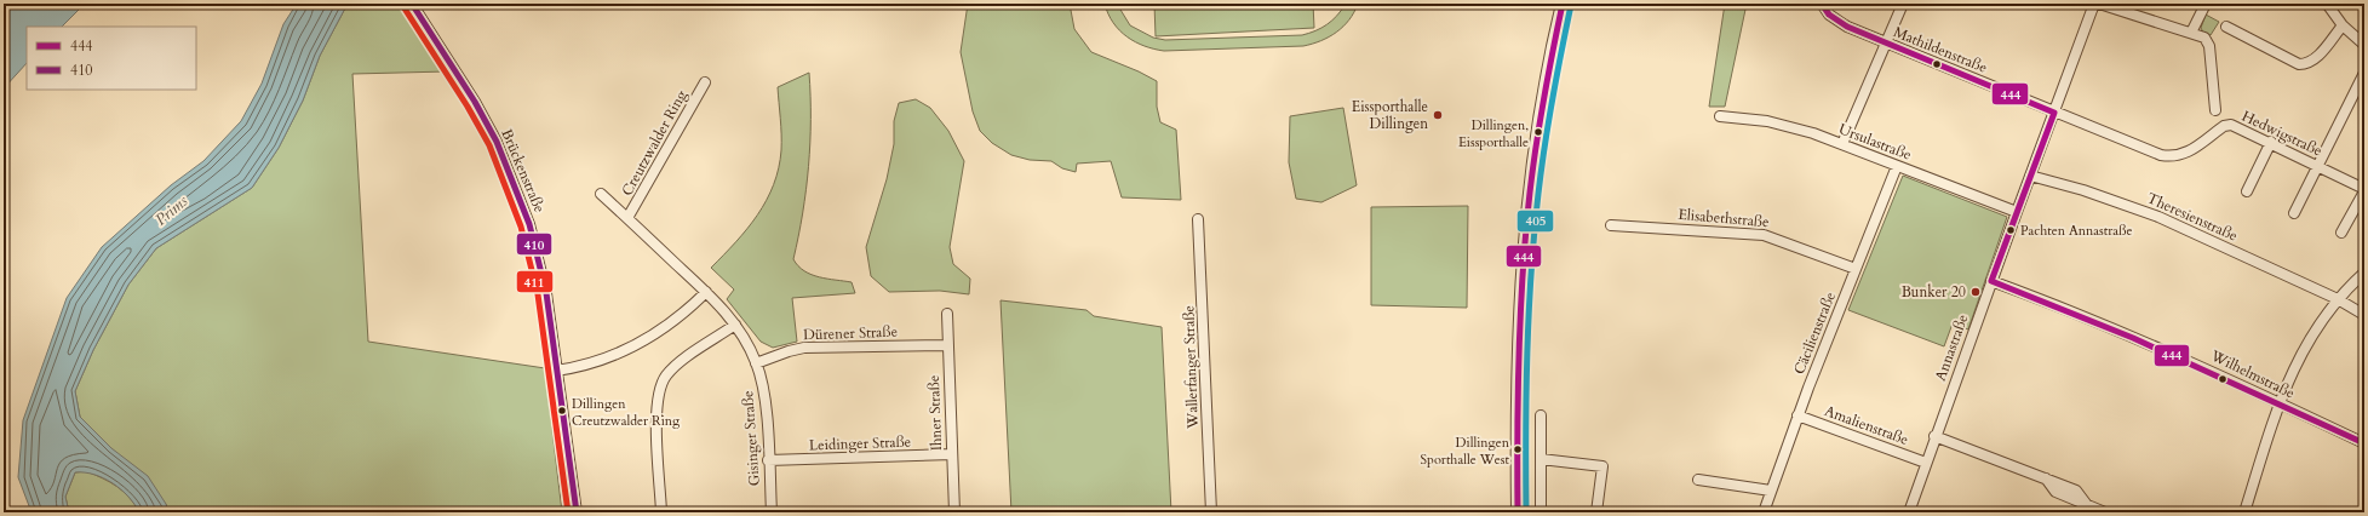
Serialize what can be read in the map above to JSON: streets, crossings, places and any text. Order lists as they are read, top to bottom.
{
  "streets": {
    "street": [
      "Mathildenstraße",
      "Hedwigstraße",
      "Ursulastraße",
      "Creutzwalder Ring",
      "Brückenstraße",
      "Theresienstraße",
      "Elisabethstraße",
      "Dürener Straße",
      "Cäcilienstraße",
      "Annastraße",
      "Wallerfanger Straße",
      "Wilhelmstraße",
      "Ihner Straße",
      "Amalienstraße",
      "Gisinger Straße",
      "Leidinger Straße"
    ]
  },
  "crossings": [
    ["Mathildenstraße", "Hedwigstraße"],
    ["Mathildenstraße", "Annastraße"],
    ["Hedwigstraße", "Annastraße"],
    ["Ursulastraße", "Cäcilienstraße"],
    ["Ursulastraße", "Annastraße"],
    ["Creutzwalder Ring", "Gisinger Straße"],
    ["Theresienstraße", "Annastraße"],
    ["Elisabethstraße", "Cäcilienstraße"],
    ["Dürener Straße", "Ihner Straße"],
    ["Dürener Straße", "Gisinger Straße"],
    ["Cäcilienstraße", "Amalienstraße"],
    ["Annastraße", "Wilhelmstraße"],
    ["Annastraße", "Amalienstraße"],
    ["Ihner Straße", "Leidinger Straße"],
    ["Gisinger Straße", "Leidinger Straße"]
  ],
  "water": ["Prims"],
  "places": [
    "Eissporthalle Dillingen",
    "Dillingen, Eissporthalle",
    "Pachten Annastraße",
    "Bunker 20",
    "Dillingen Creutzwalder Ring",
    "Dillingen Sporthalle West"
  ],
  "lines": [
    "transit line 444",
    "transit line 410",
    "transit line 405",
    "transit line 411"
  ],
  "legend": ["444", "410"]
}
